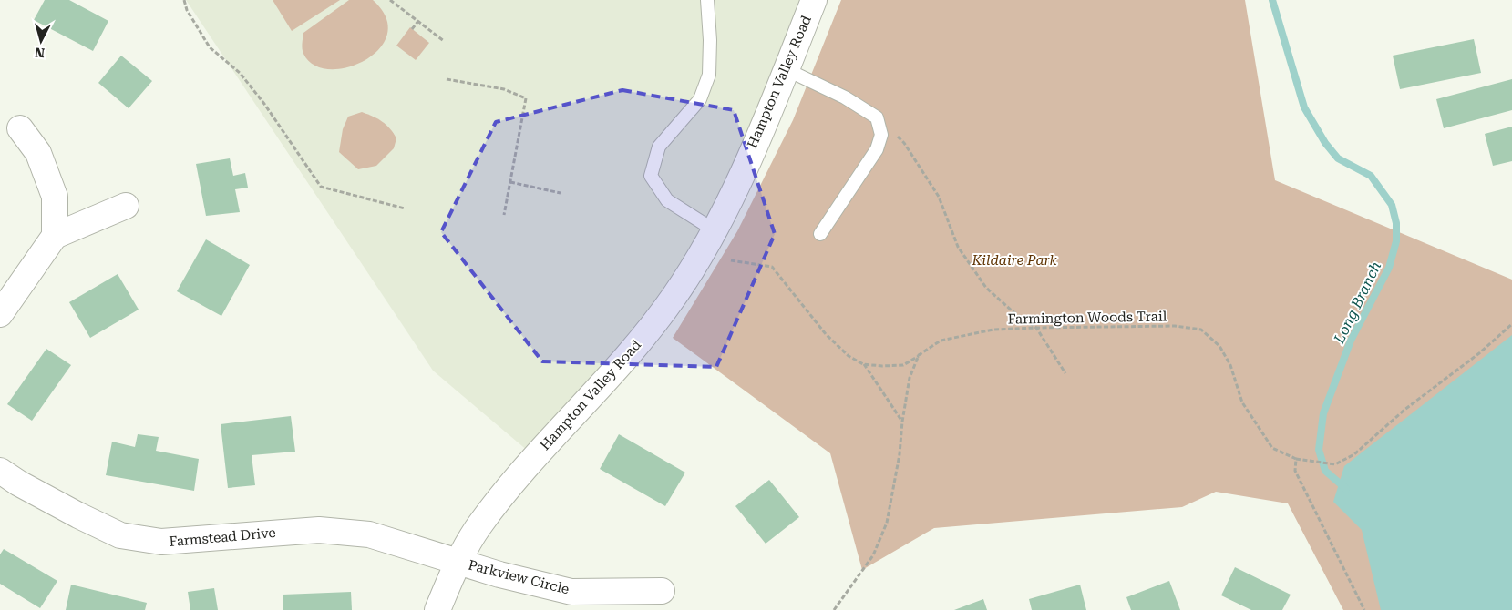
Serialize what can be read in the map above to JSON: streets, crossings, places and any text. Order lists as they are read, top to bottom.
{
  "streets": {
    "street": ["Hampton Valley Road", "Farmstead Drive", "Parkview Circle"],
    "path": ["Farmington Woods Trail"]
  },
  "crossings": [
    ["Hampton Valley Road", "Farmstead Drive"],
    ["Hampton Valley Road", "Parkview Circle"],
    ["Farmstead Drive", "Parkview Circle"]
  ],
  "water": ["Long Branch"],
  "parks": ["Kildaire Park"],
  "north": "bottom"
}
